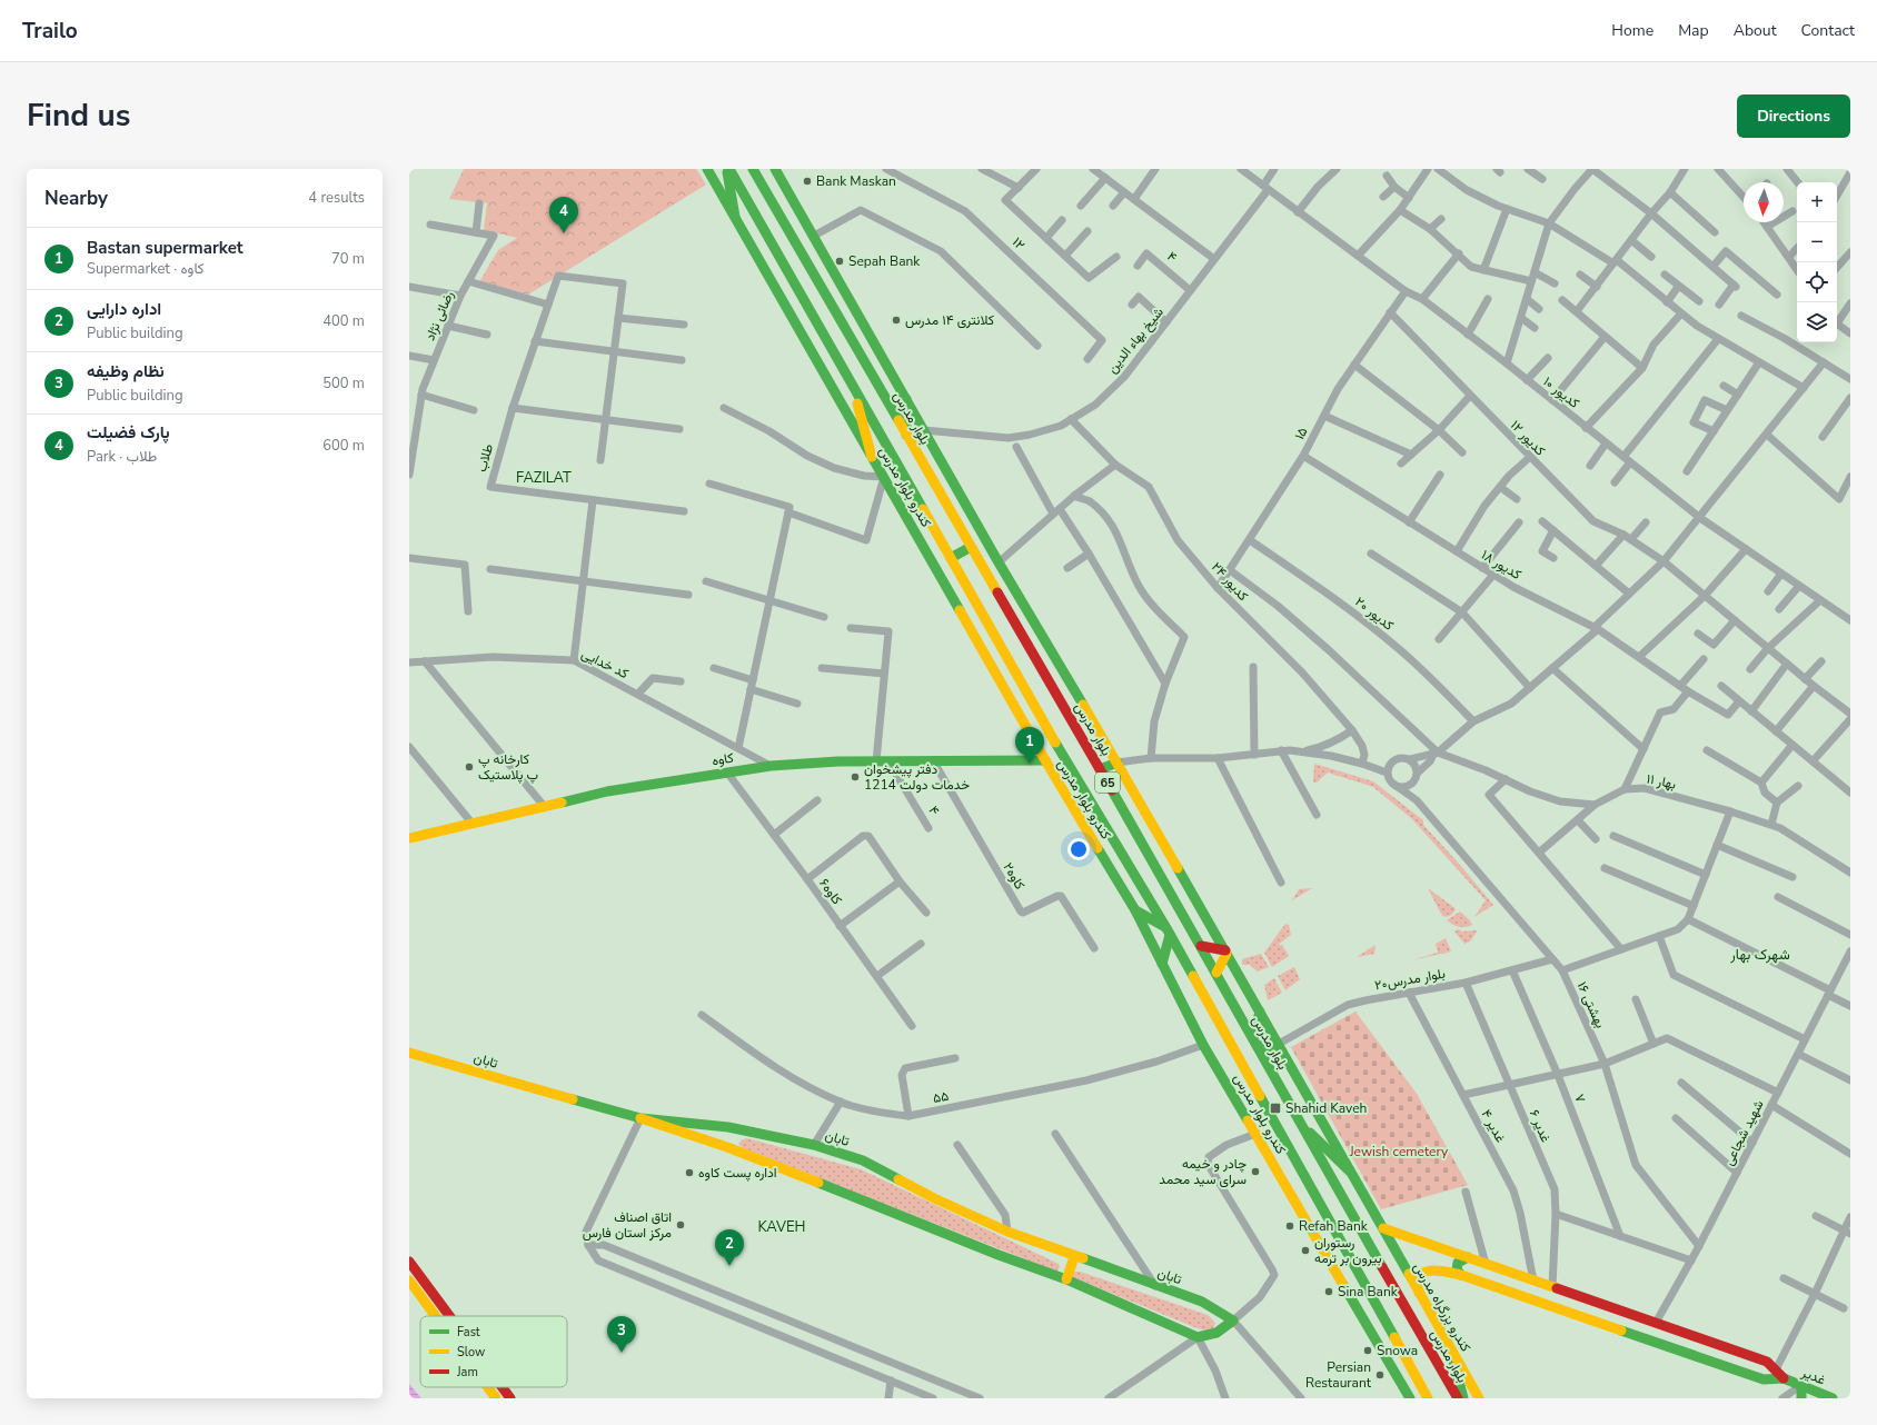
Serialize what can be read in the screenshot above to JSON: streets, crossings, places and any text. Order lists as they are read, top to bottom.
{
  "streets": {
    "main road": [
      "بلوار مدرس",
      "کندرو بلوار مدرس",
      "کاوه",
      "65",
      "تابان",
      "کندرو بزرگراه مدرس",
      "غدیر"
    ],
    "street": [
      "۱۲",
      "۴",
      "رضائی نژاد",
      "شیخ بهاء الدین",
      "کدیور ۱۰",
      "۱۵",
      "کدیور ۱۲",
      "طلاب",
      "کدیور ۱۸",
      "کدیور ۲۴",
      "کدیور ۲۰",
      "کد خدایی",
      "بهار ۱۱",
      "کاوه۲",
      "کاوه۶",
      "بلوار مدرس۲۰",
      "۱۶ بهشتی",
      "۵۵",
      "۷",
      "غدیر ۴",
      "غدیر ۶",
      "شهید شجاعی"
    ]
  },
  "crossings": [
    ["۴", "شیخ بهاء الدین"],
    ["۴", "کاوه"],
    ["شیخ بهاء الدین", "کدیور ۱۰"],
    ["شیخ بهاء الدین", "کدیور ۲۴"],
    ["کدیور ۱۰", "۱۵"],
    ["۱۵", "کدیور ۱۲"],
    ["۱۵", "کدیور ۱۸"],
    ["۱۵", "کدیور ۲۴"],
    ["۱۵", "کدیور ۲۰"],
    ["کندرو بلوار مدرس", "کاوه"],
    ["کندرو بلوار مدرس", "۵۵"],
    ["کد خدایی", "کاوه"],
    ["کاوه", "کاوه۲"],
    ["کاوه", "کاوه۶"],
    ["بلوار مدرس۲۰", "۱۶ بهشتی"],
    ["بلوار مدرس۲۰", "۷"],
    ["بلوار مدرس۲۰", "غدیر ۴"],
    ["بلوار مدرس۲۰", "غدیر ۶"],
    ["۱۶ بهشتی", "شهید شجاعی"]
  ],
  "districts": ["FAZILAT", "شهرک بهار", "KAVEH"],
  "parks": ["Jewish cemetery"],
  "places": {
    "other": [
      "Bank Maskan",
      "Sepah Bank",
      "کلانتری ۱۴ مدرس",
      "کارخانه پ پ پلاستیک",
      "دفتر پیشخوان خدمات دولت 1214",
      "چادر و خیمه سرای سید محمد",
      "اداره پست کاوه",
      "اتاق اصناف مرکز استان فارس",
      "Refah Bank",
      "رستوران بیرون بر ترمه",
      "Sina Bank",
      "Snowa",
      "Persian Restaurant"
    ],
    "transit": ["Shahid Kaveh"]
  },
  "legend": ["Fast", "Slow", "Jam"],
  "north": "bottom",
  "page": {
    "header": "Trailo",
    "nav": [
      "Home",
      "Map",
      "About",
      "Contact"
    ],
    "title": "Find us",
    "buttons": "Directions",
    "heading": ["Nearby", "4 results"],
    "map_buttons": ["+", "−"],
    "pins": [
      "4",
      "1",
      "2",
      "3"
    ],
    "list": [
      {
        "mark": "1",
        "name": "Bastan supermarket",
        "note": "Supermarket · کاوه",
        "value": "70 m"
      },
      {
        "mark": "2",
        "name": "اداره دارایی",
        "note": "Public building",
        "value": "400 m"
      },
      {
        "mark": "3",
        "name": "نظام وظیفه",
        "note": "Public building",
        "value": "500 m"
      },
      {
        "mark": "4",
        "name": "پارک فضیلت",
        "note": "Park · طلاب",
        "value": "600 m"
      }
    ]
  }
}
